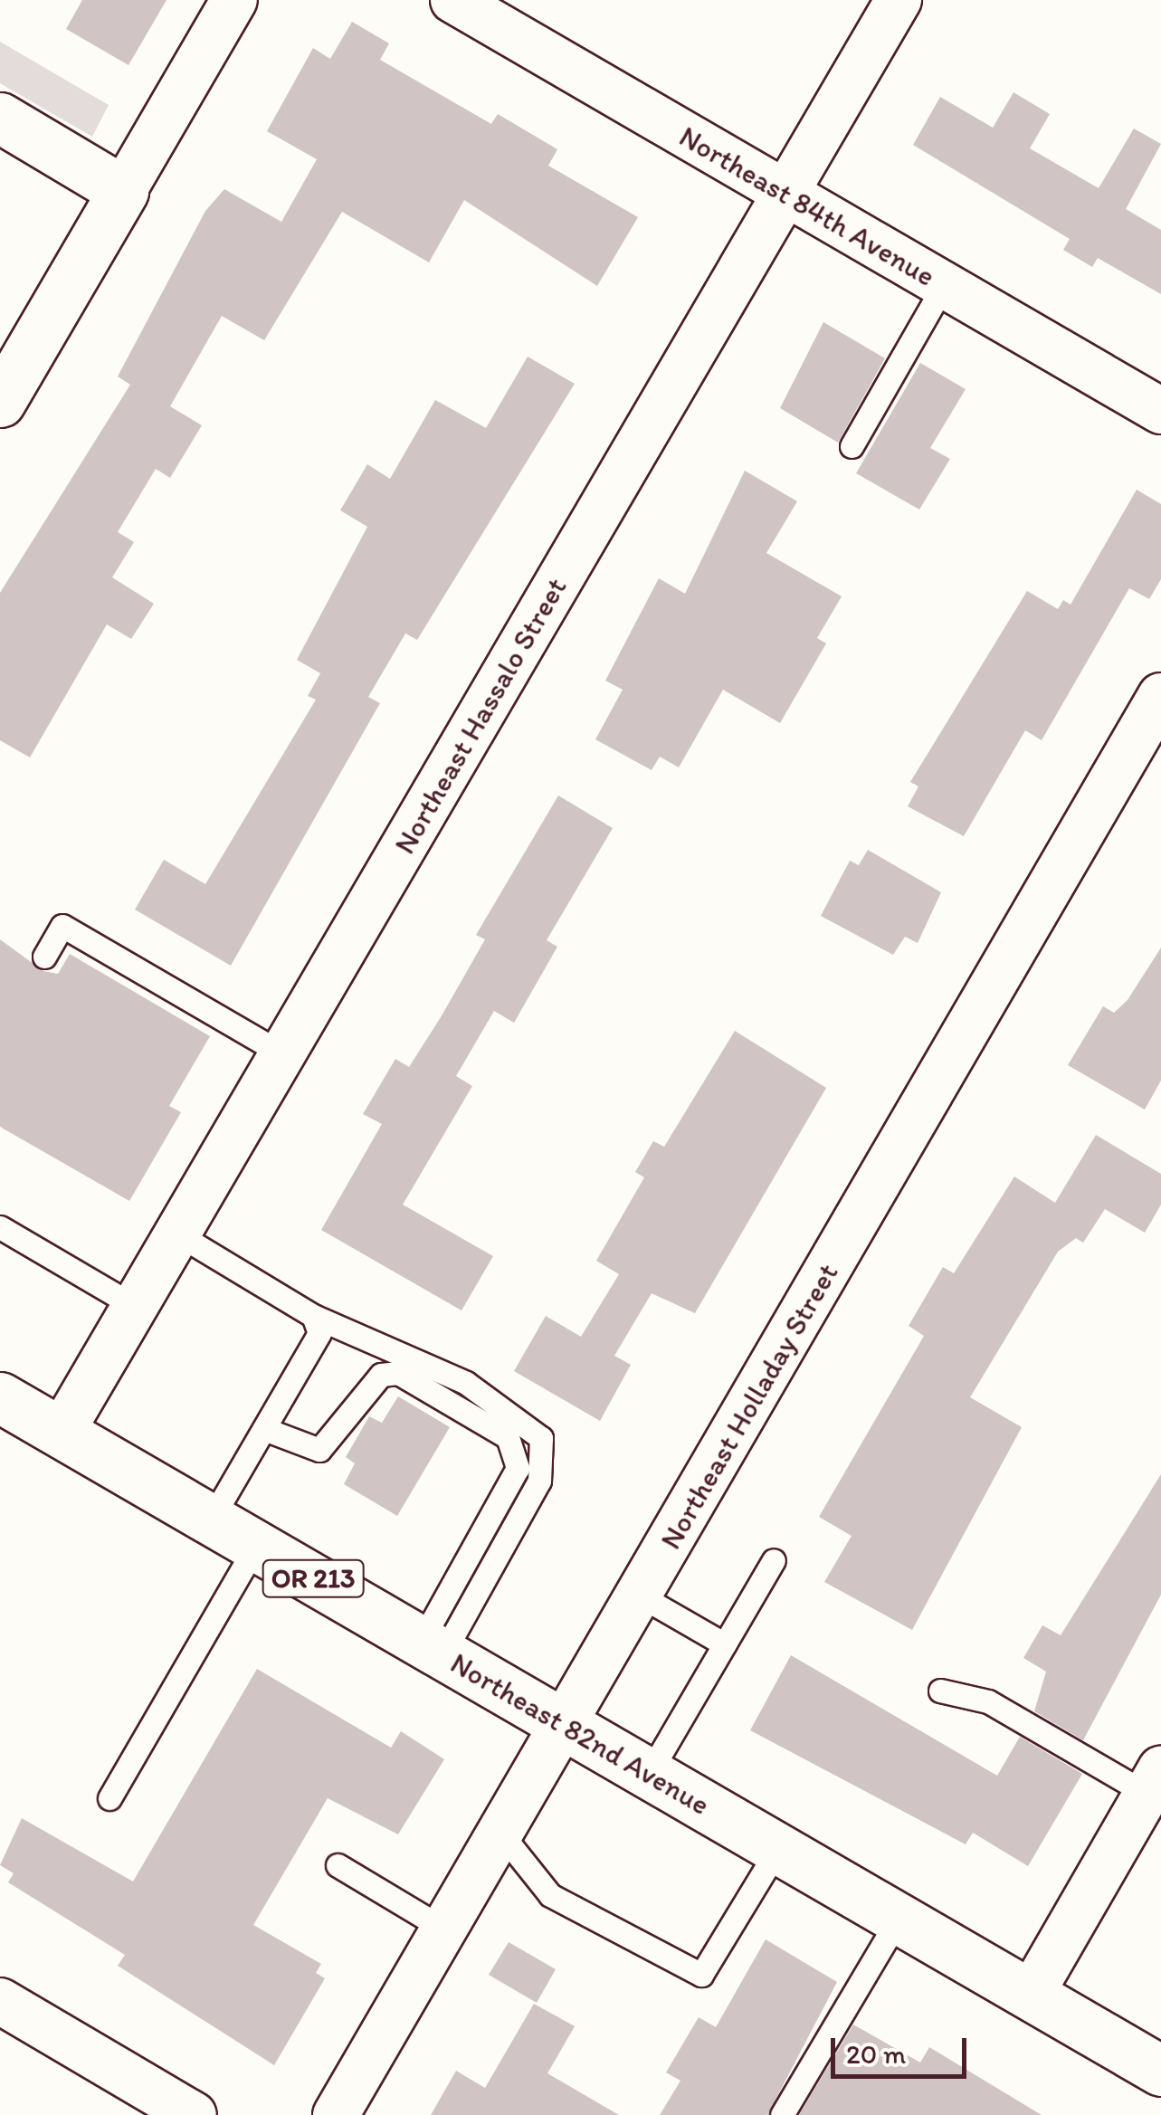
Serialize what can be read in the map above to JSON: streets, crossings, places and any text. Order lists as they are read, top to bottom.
{
  "streets": {
    "main road": ["OR 213", "Northeast 82nd Avenue"],
    "street": ["Northeast 84th Avenue", "Northeast Hassalo Street", "Northeast Holladay Street"]
  },
  "crossings": [
    ["Northeast 84th Avenue", "Northeast Hassalo Street"],
    ["Northeast Hassalo Street", "Northeast 82nd Avenue"],
    ["Northeast Holladay Street", "Northeast 82nd Avenue"]
  ],
  "scale_bar": "20 m"
}
